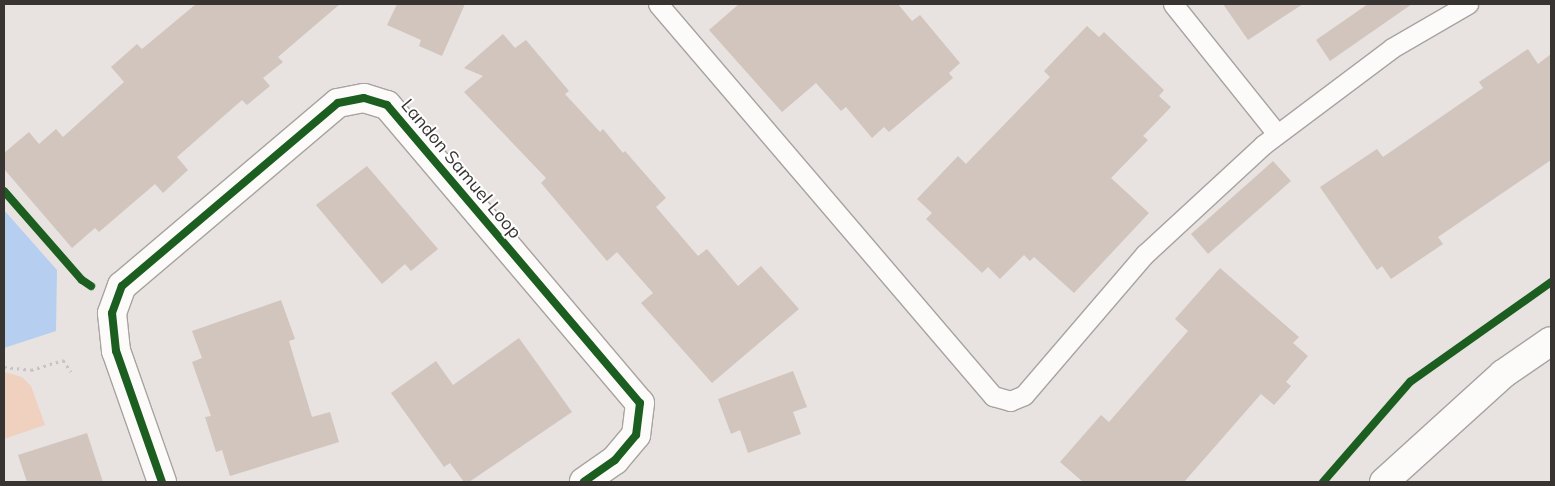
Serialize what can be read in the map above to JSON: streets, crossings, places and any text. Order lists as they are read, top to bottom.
{
  "streets": {
    "street": ["Landon Samuel Loop"]
  }
}
